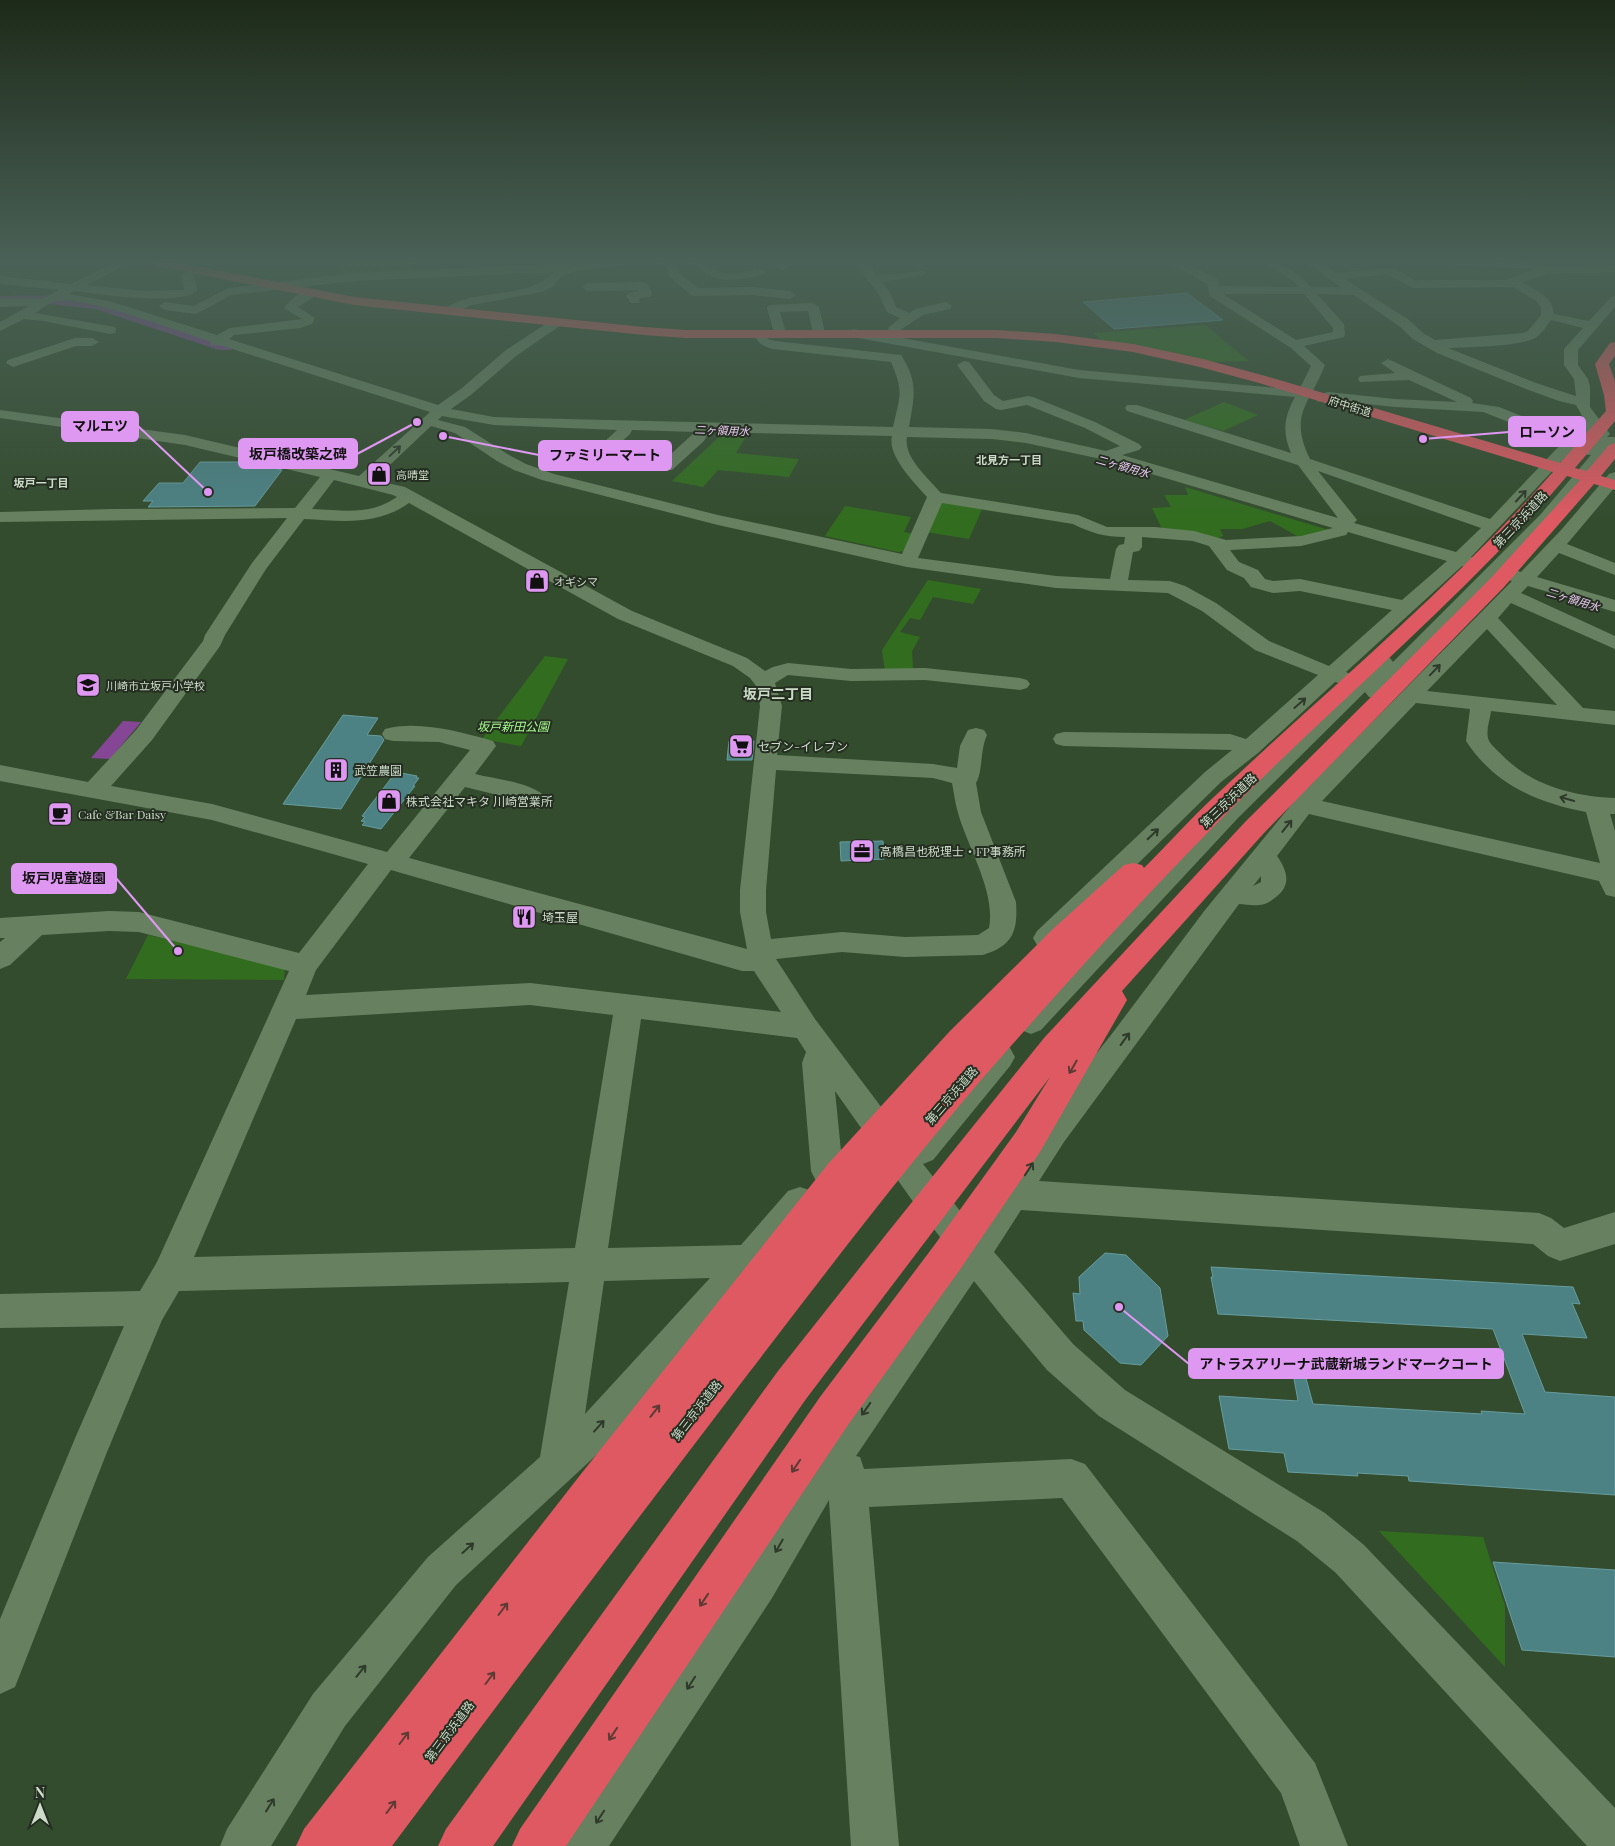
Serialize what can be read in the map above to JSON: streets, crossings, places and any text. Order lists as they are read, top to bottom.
{
  "streets": {
    "highway": ["府中街道", "第三京浜道路"]
  },
  "crossings": [
    ["府中街道", "第三京浜道路"]
  ],
  "districts": ["北見方一丁目", "坂戸一丁目", "坂戸二丁目"],
  "water": ["二ヶ領用水"],
  "parks": ["坂戸新田公園"],
  "places": {
    "other": [
      "坂戸橋改築之碑",
      "ファミリーマート",
      "ローソン",
      "マルエツ",
      "坂戸児童遊園",
      "アトラスアリーナ武蔵新城ランドマークコート"
    ],
    "shop": ["高晴堂", "オギシマ", "株式会社マキタ 川崎営業所"],
    "school or university": ["川崎市立坂戸小学校"],
    "supermarket": ["セブン-イレブン"],
    "building": ["武笠農園"],
    "cafe": ["Cafe &Bar Daisy"],
    "office": ["高橋昌也税理士・FP事務所"],
    "restaurant": ["埼玉屋"]
  },
  "north": "top"
}
